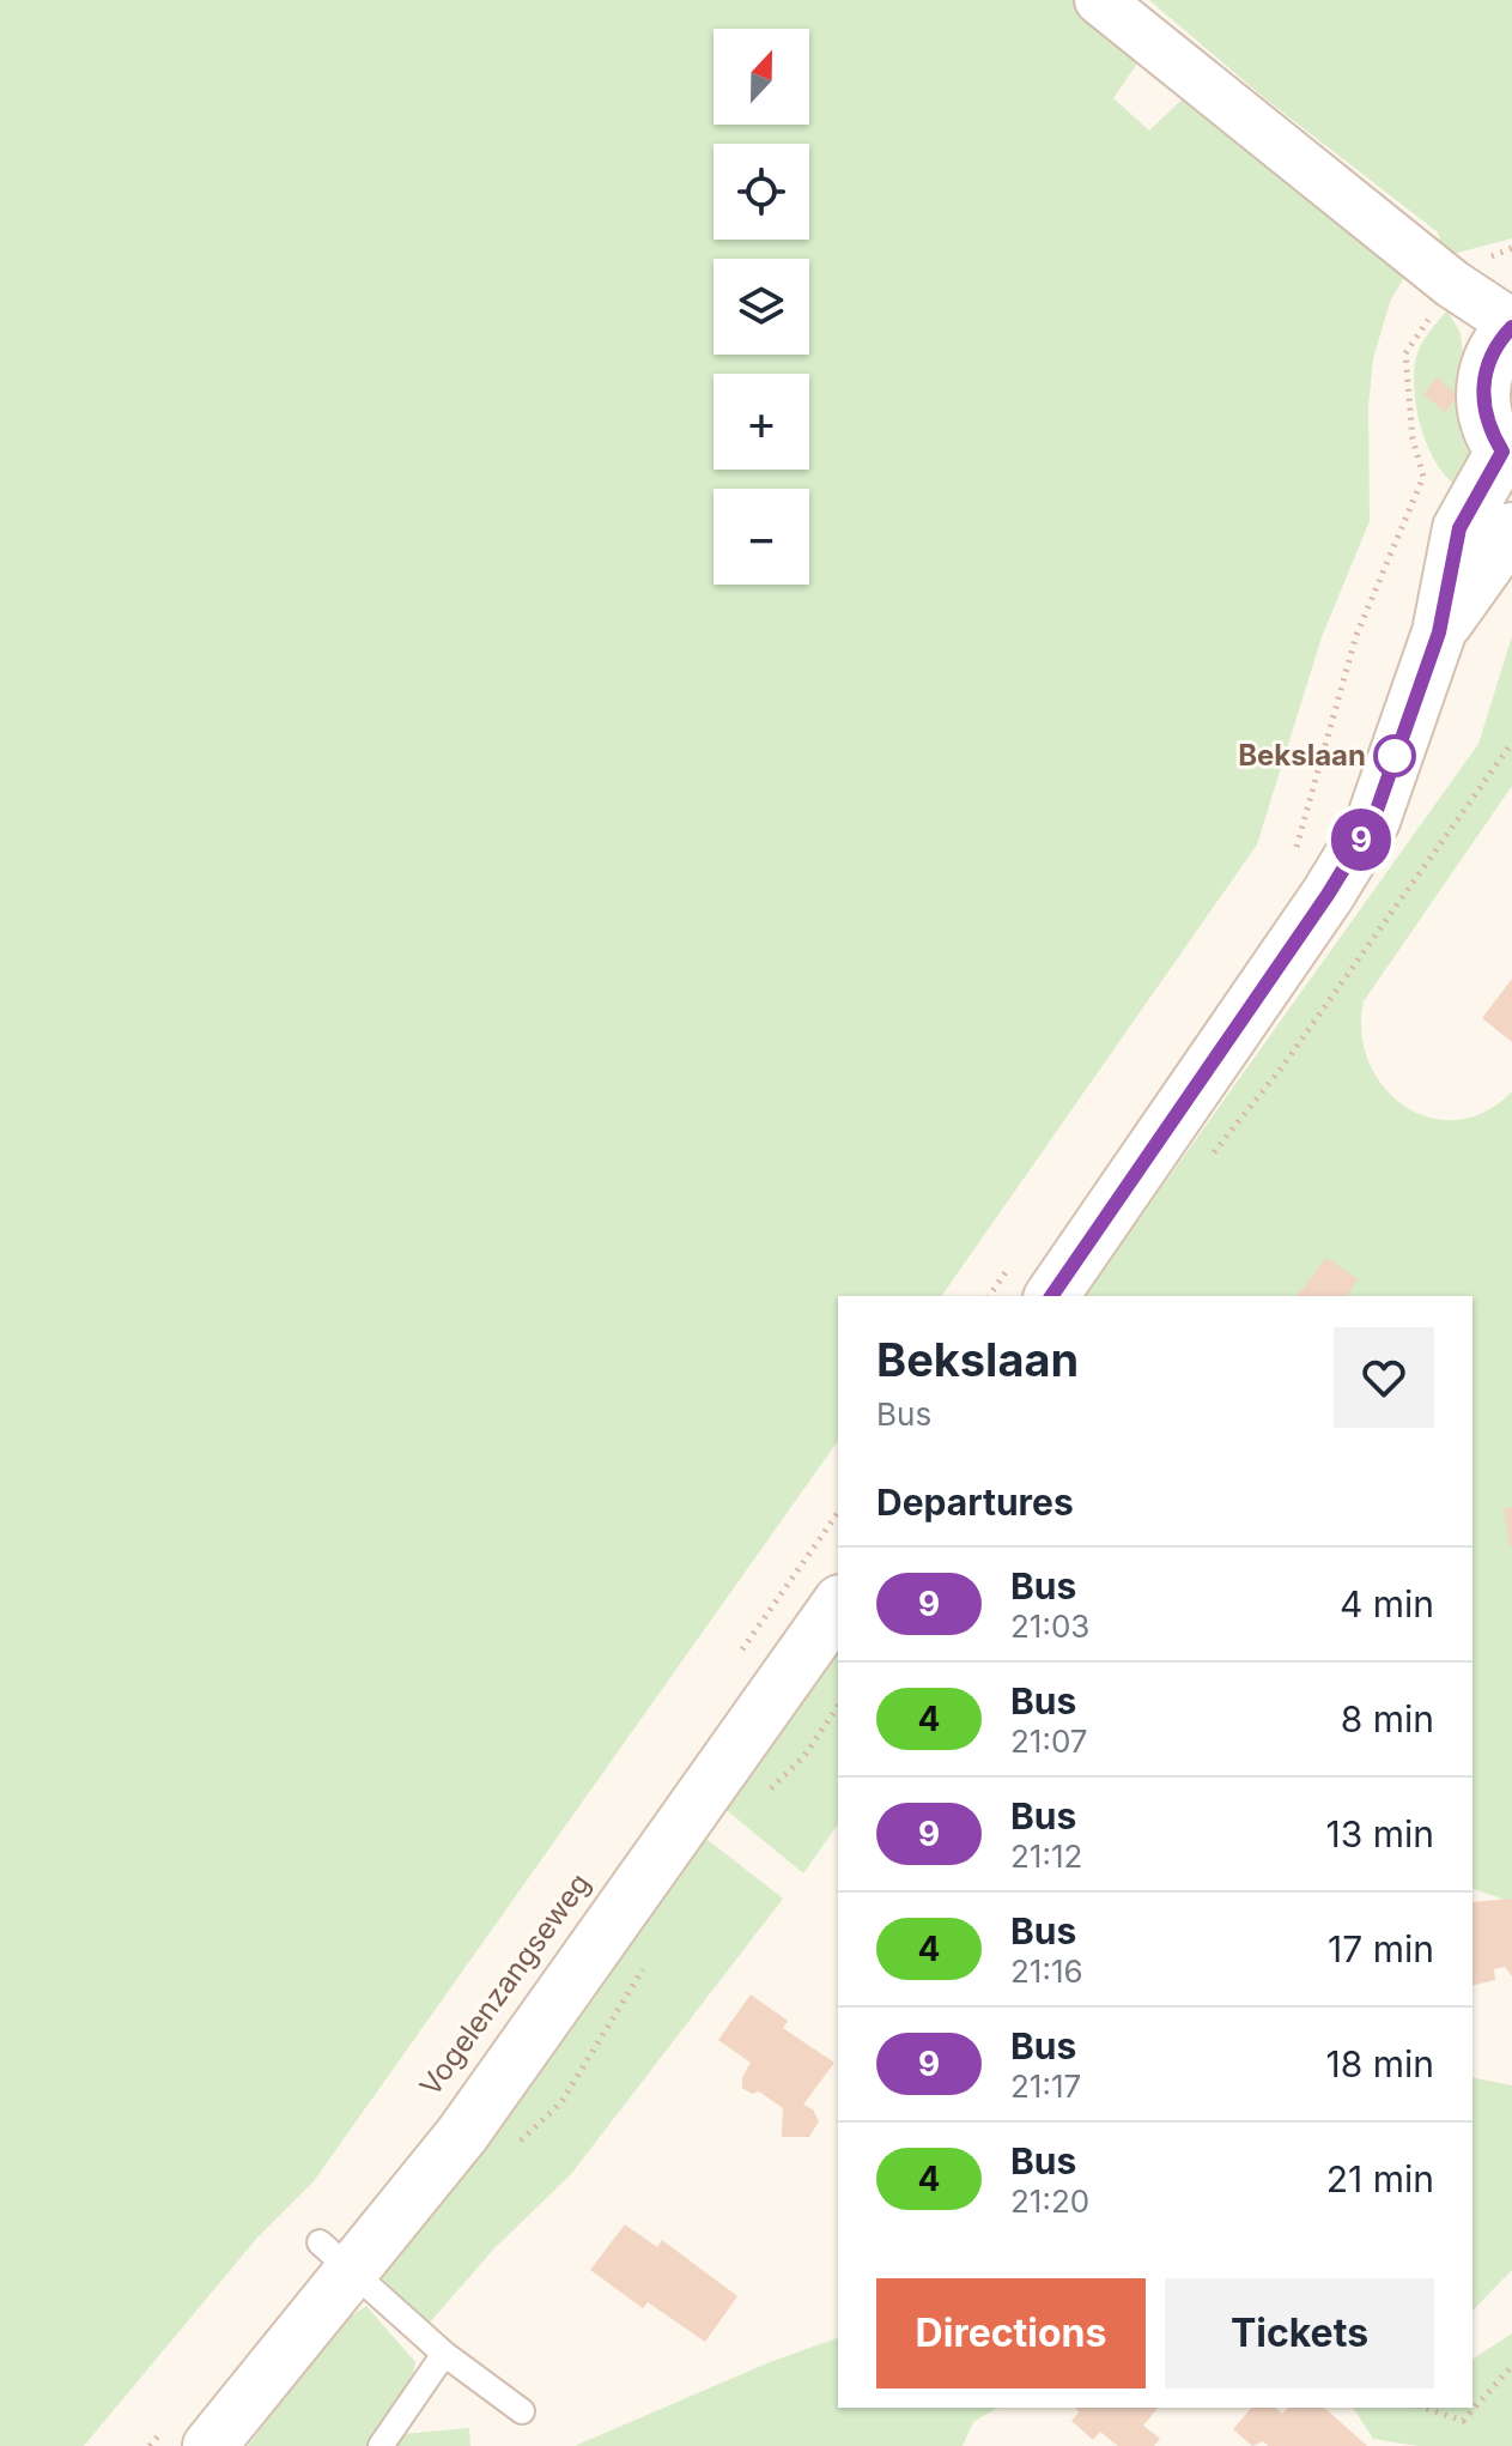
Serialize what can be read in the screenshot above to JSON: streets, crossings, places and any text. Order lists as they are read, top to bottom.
{
  "streets": {
    "main road": ["Vogelenzangseweg"]
  },
  "places": ["Bekslaan"],
  "lines": ["bus line 9"],
  "north": "top",
  "page": {
    "on_map": "9",
    "map_buttons": ["+", "−"],
    "heading": [
      ["Bekslaan", "Bus"],
      "Departures"
    ],
    "list": [
      {
        "mark": "9",
        "name": "Bus",
        "note": "21:03",
        "value": "4 min"
      },
      {
        "mark": "4",
        "name": "Bus",
        "note": "21:07",
        "value": "8 min"
      },
      {
        "mark": "9",
        "name": "Bus",
        "note": "21:12",
        "value": "13 min"
      },
      {
        "mark": "4",
        "name": "Bus",
        "note": "21:16",
        "value": "17 min"
      },
      {
        "mark": "9",
        "name": "Bus",
        "note": "21:17",
        "value": "18 min"
      },
      {
        "mark": "4",
        "name": "Bus",
        "note": "21:20",
        "value": "21 min"
      }
    ],
    "buttons": ["Directions", "Tickets"]
  }
}
